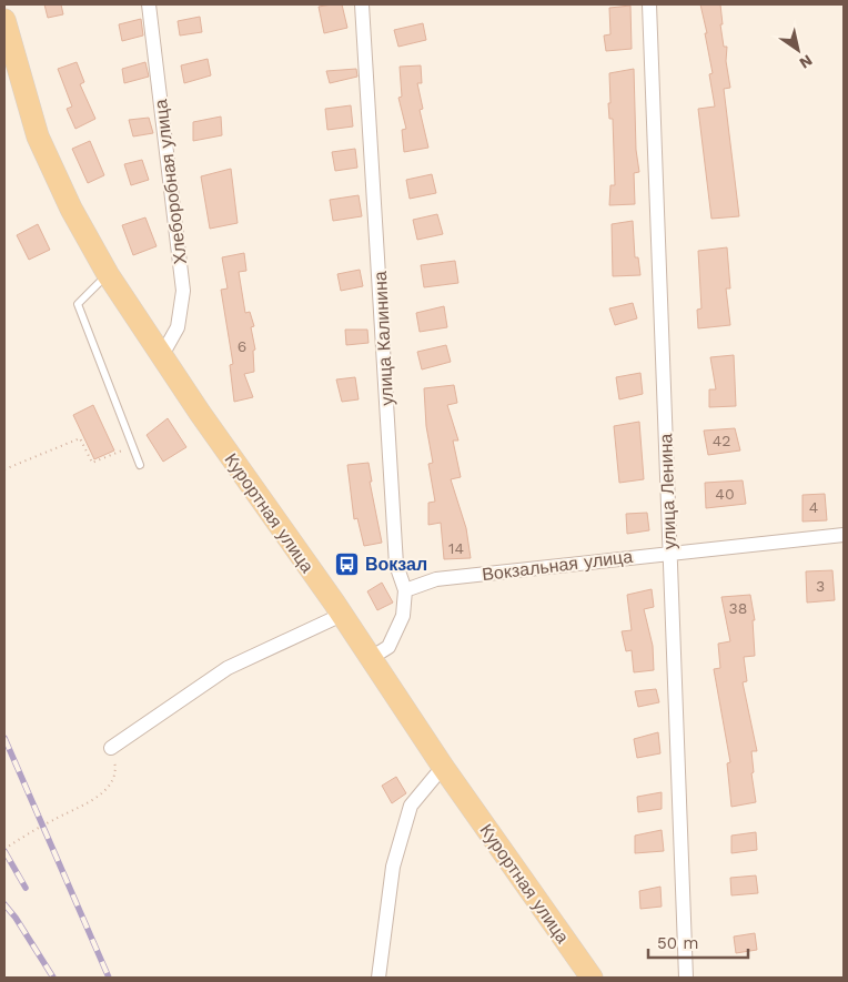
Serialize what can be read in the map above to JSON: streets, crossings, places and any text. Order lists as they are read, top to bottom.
{
  "streets": {
    "main road": ["Курортная улица"],
    "street": [
      "Хлеборобная улица",
      "улица Калинина",
      "улица Ленина",
      "Вокзальная улица"
    ]
  },
  "crossings": [
    ["Хлеборобная улица", "Курортная улица"],
    ["улица Калинина", "Курортная улица"],
    ["улица Калинина", "Вокзальная улица"],
    ["улица Ленина", "Вокзальная улица"]
  ],
  "places": {
    "bus stop": ["Вокзал"]
  },
  "house_numbers": [
    "6",
    "42",
    "40",
    "4",
    "14",
    "3",
    "38"
  ],
  "scale_bar": "50 m",
  "north": "bottom right"
}
